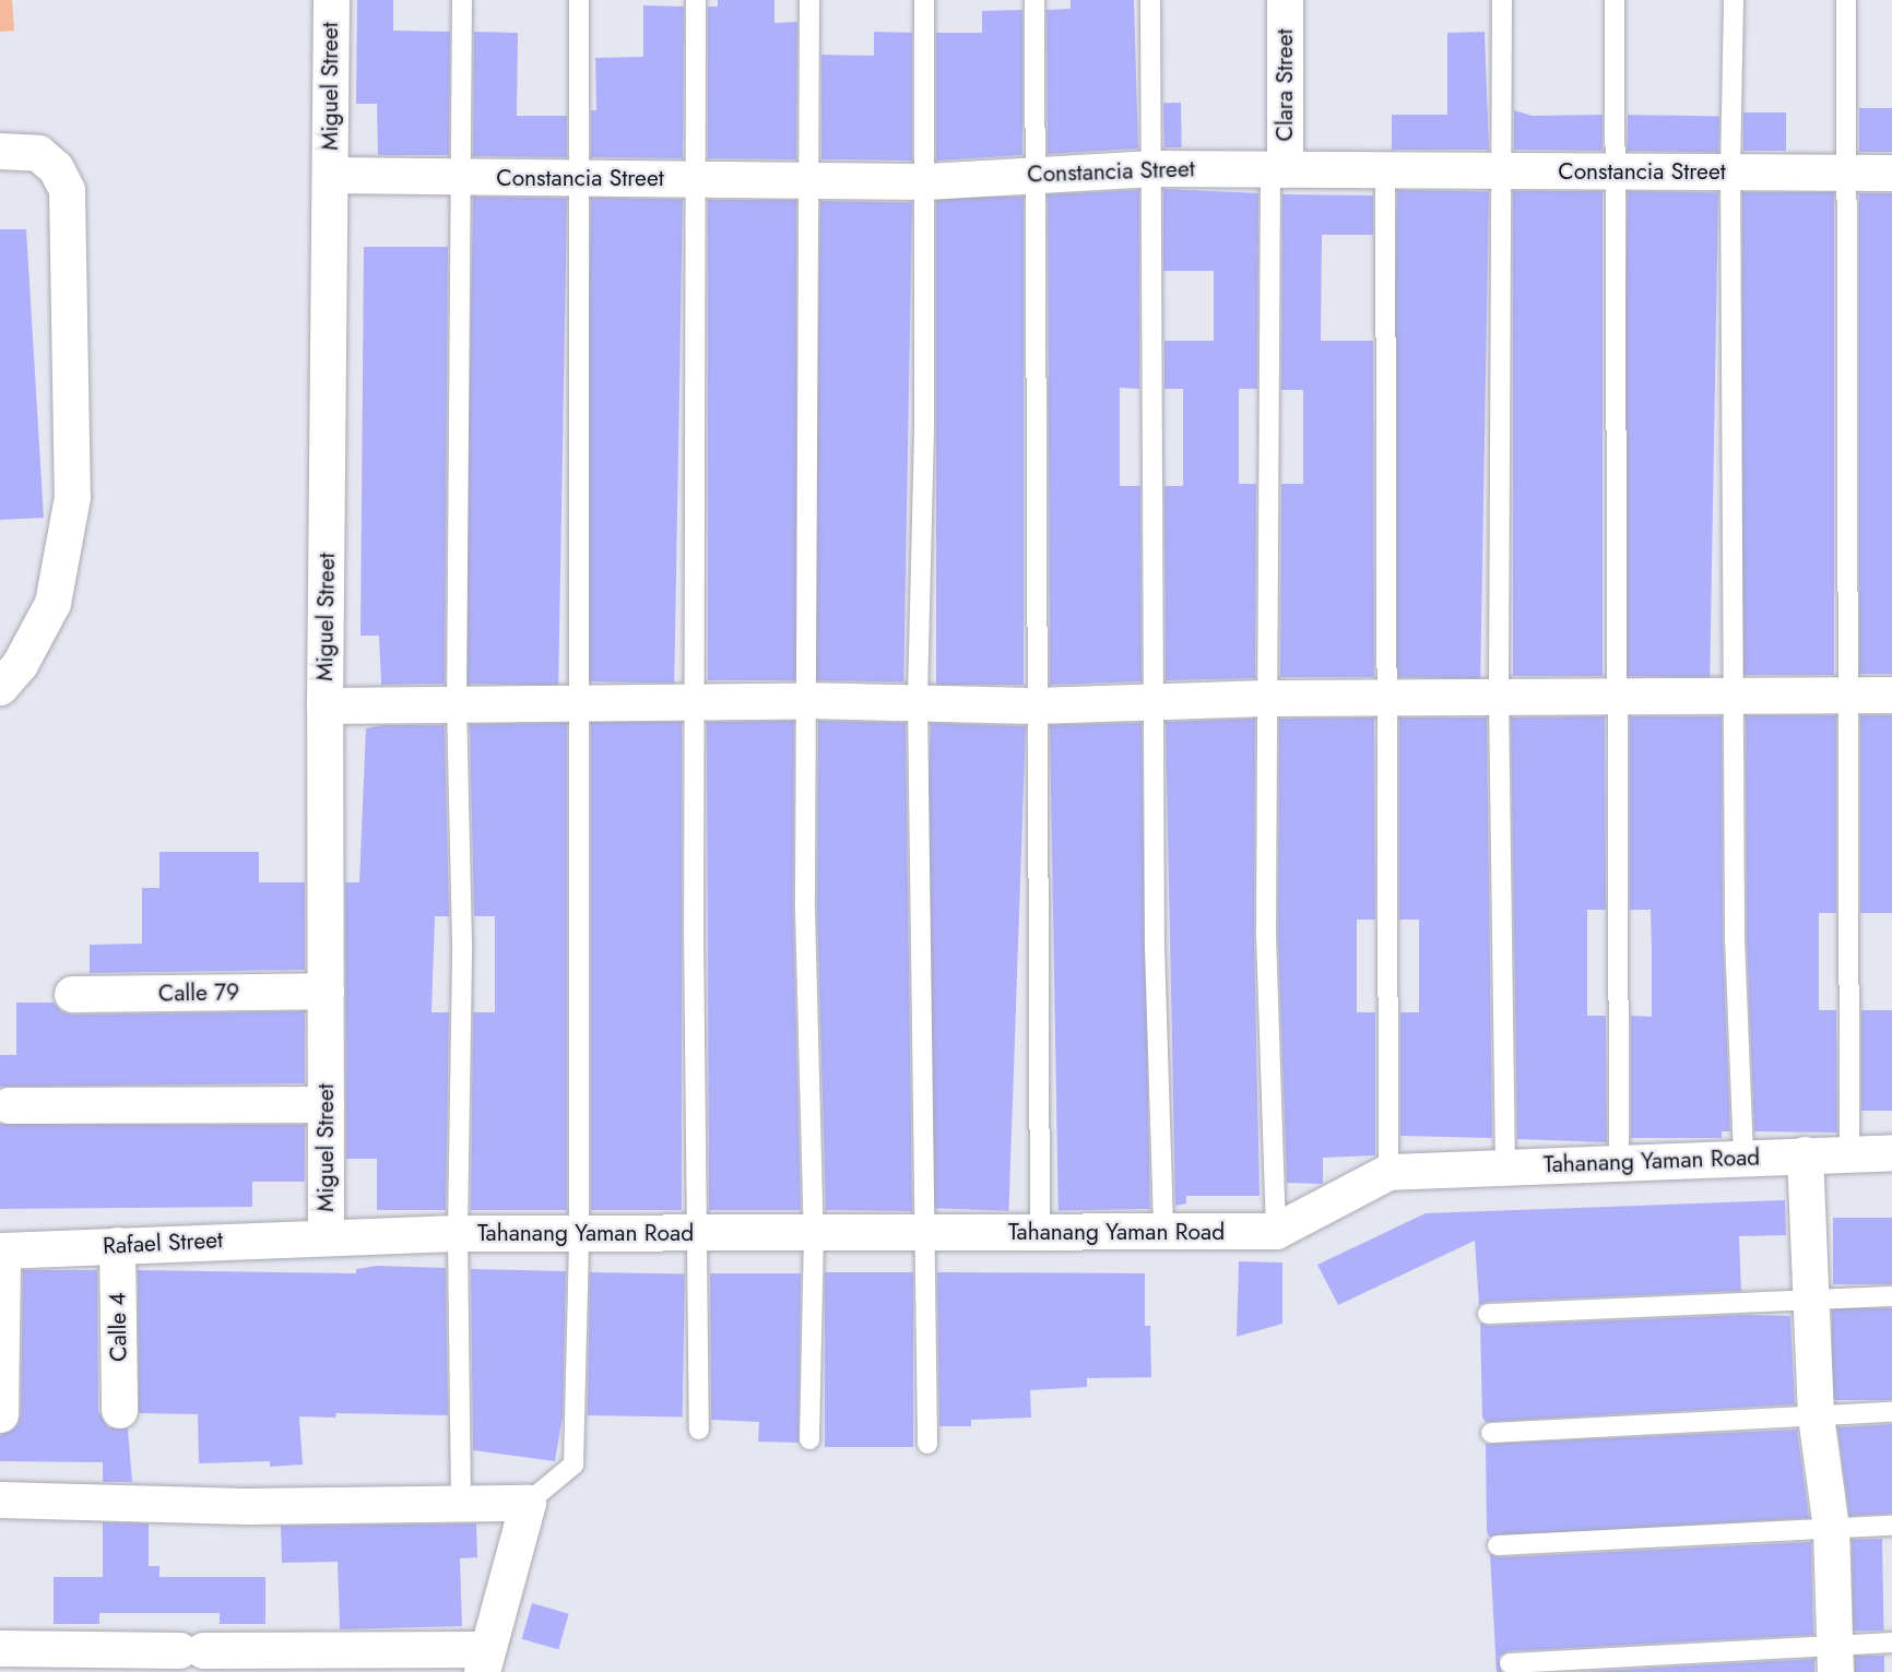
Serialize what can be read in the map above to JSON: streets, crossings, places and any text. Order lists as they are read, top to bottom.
{
  "streets": {
    "street": [
      "Clara Street",
      "Miguel Street",
      "Constancia Street",
      "Calle 79",
      "Tahanang Yaman Road",
      "Rafael Street",
      "Calle 4"
    ]
  },
  "crossings": [
    ["Clara Street", "Constancia Street"],
    ["Miguel Street", "Constancia Street"],
    ["Miguel Street", "Calle 79"],
    ["Miguel Street", "Tahanang Yaman Road"],
    ["Miguel Street", "Rafael Street"],
    ["Tahanang Yaman Road", "Rafael Street"],
    ["Rafael Street", "Calle 4"]
  ]
}
